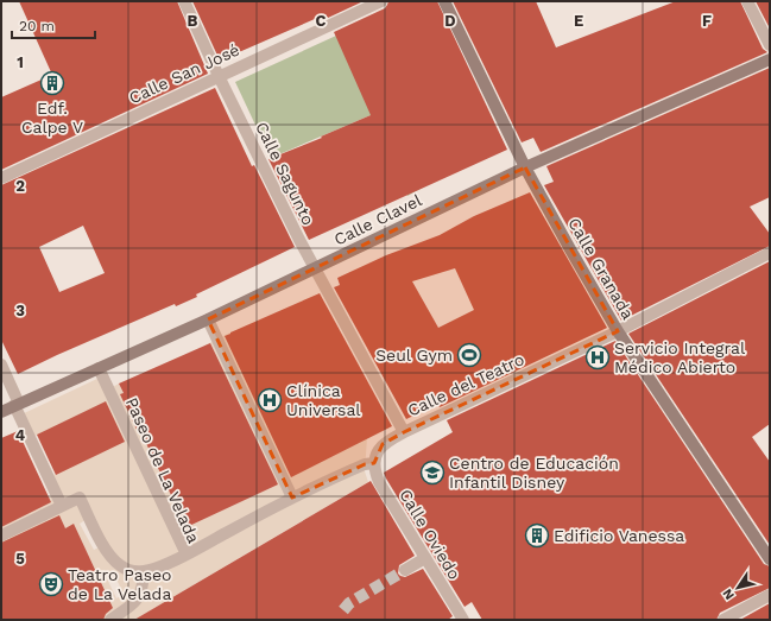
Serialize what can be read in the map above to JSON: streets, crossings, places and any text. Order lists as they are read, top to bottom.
{
  "streets": {
    "main road": ["Calle Clavel", "Calle Granada"],
    "street": [
      "Calle San José",
      "Calle Sagunto",
      "Calle del Teatro",
      "Paseo de La Velada",
      "Calle Oviedo"
    ]
  },
  "crossings": [
    ["Calle San José", "Calle Sagunto"],
    ["Calle Sagunto", "Calle Clavel"],
    ["Calle Sagunto", "Calle del Teatro"],
    ["Calle Clavel", "Calle Granada"],
    ["Calle Clavel", "Paseo de La Velada"],
    ["Calle Granada", "Calle del Teatro"],
    ["Calle del Teatro", "Calle Oviedo"]
  ],
  "places": {
    "building": ["Edf. Calpe V", "Edificio Vanessa"],
    "sports": ["Seul Gym"],
    "hospital": ["Servicio Integral Médico Abierto", "Clínica Universal"],
    "school or university": ["Centro de Educación Infantil Disney"],
    "theatre": ["Teatro Paseo de La Velada"]
  },
  "scale_bar": "20 m",
  "north": "bottom left",
  "grid": {
    "columns": [
      "B",
      "C",
      "D",
      "E",
      "F"
    ],
    "rows": [
      "1",
      "2",
      "3",
      "4",
      "5"
    ]
  }
}
